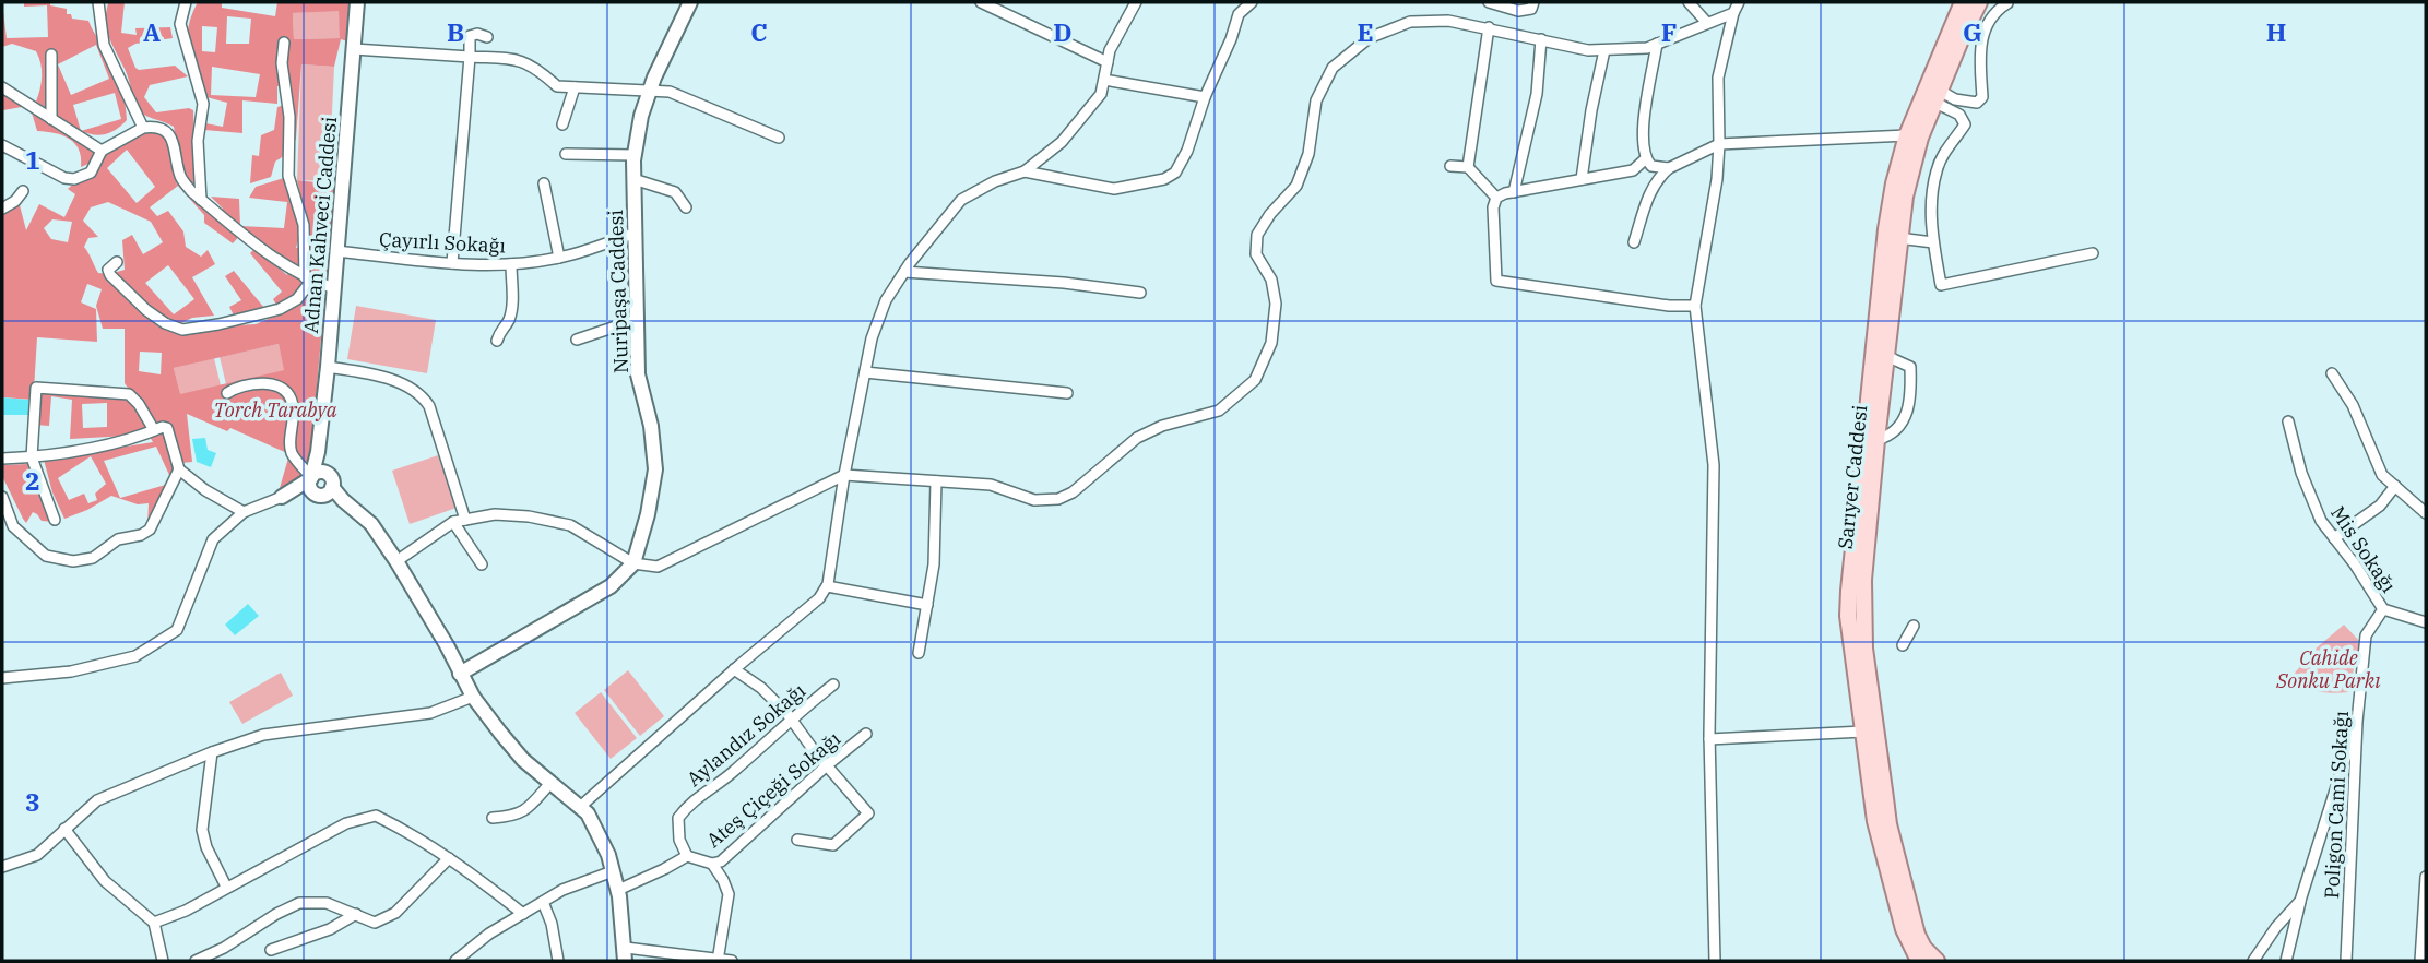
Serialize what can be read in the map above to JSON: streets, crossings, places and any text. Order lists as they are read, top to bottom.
{
  "streets": {
    "main road": ["Adnan Kahveci Caddesi", "Nuripaşa Caddesi", "Sarıyer Caddesi"],
    "street": [
      "Çayırlı Sokağı",
      "Mis Sokağı",
      "Aylandız Sokağı",
      "Ateş Çiçeği Sokağı",
      "Poligon Cami Sokağı"
    ]
  },
  "crossings": [
    ["Adnan Kahveci Caddesi", "Çayırlı Sokağı"],
    ["Çayırlı Sokağı", "Nuripaşa Caddesi"],
    ["Mis Sokağı", "Poligon Cami Sokağı"],
    ["Aylandız Sokağı", "Ateş Çiçeği Sokağı"]
  ],
  "parks": ["Torch Tarabya", "Cahide Sonku Parkı"],
  "grid": {
    "columns": [
      "A",
      "B",
      "C",
      "D",
      "E",
      "F",
      "G",
      "H"
    ],
    "rows": ["1", "2", "3"]
  }
}
